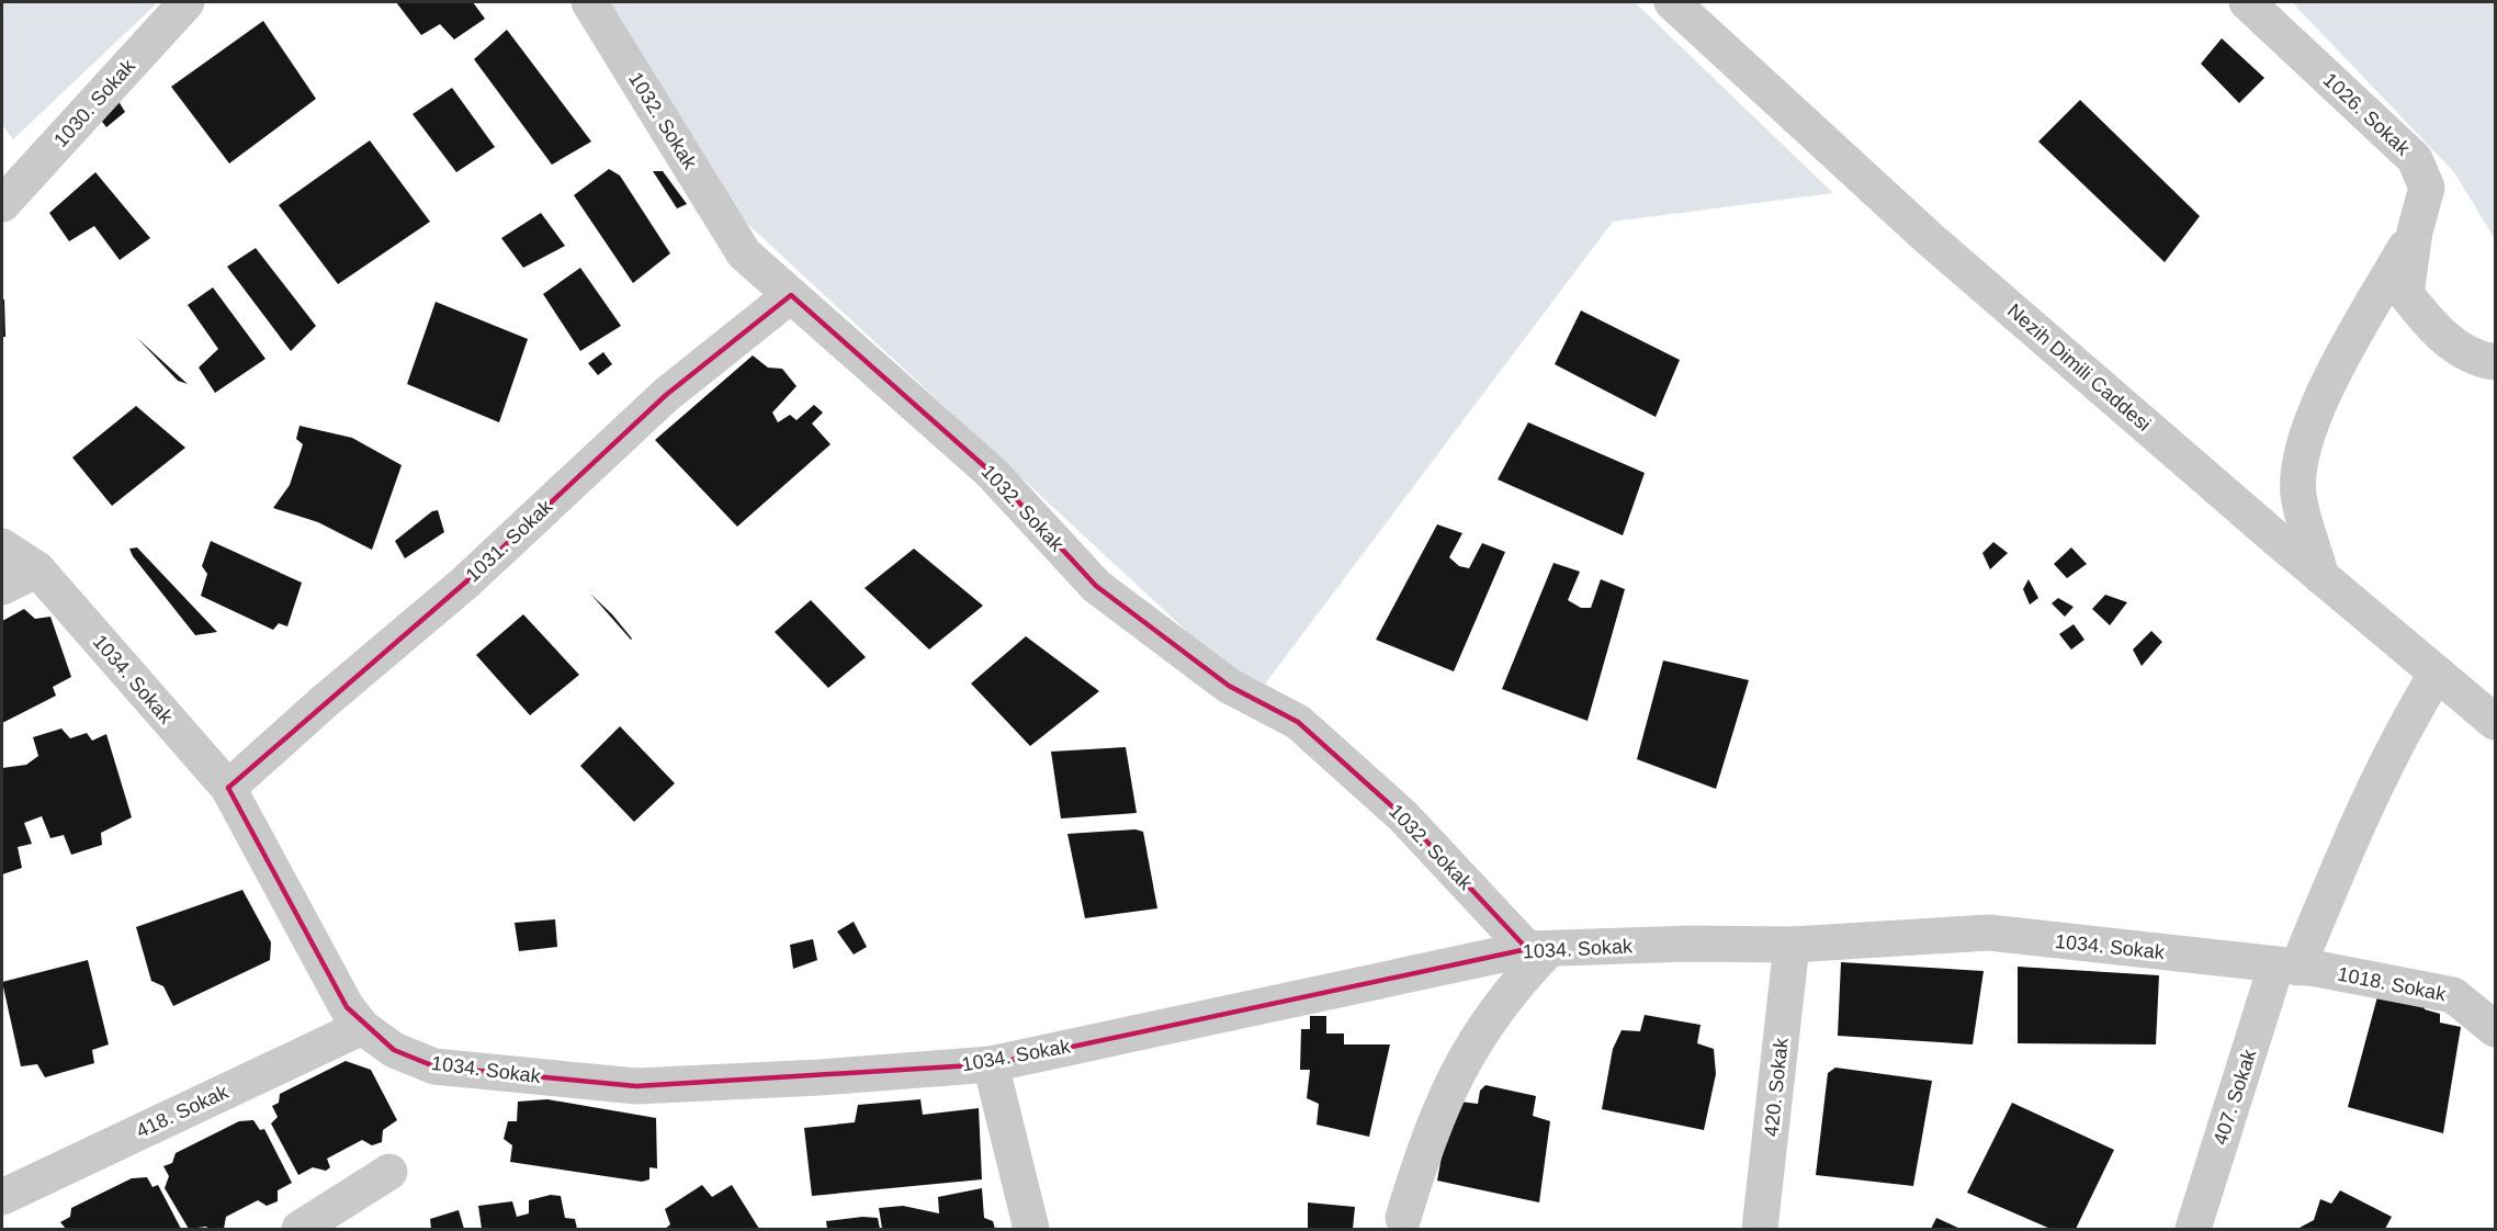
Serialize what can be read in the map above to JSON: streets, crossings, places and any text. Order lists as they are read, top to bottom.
{
  "streets": {
    "street": [
      "1030. Sokak",
      "1026. Sokak",
      "1032. Sokak",
      "Nezih Dimili Caddesi",
      "1031. Sokak",
      "1034. Sokak",
      "1018. Sokak",
      "420. Sokak",
      "407. Sokak",
      "418. Sokak"
    ]
  },
  "crossings": [
    ["1032. Sokak", "1031. Sokak"],
    ["1032. Sokak", "1034. Sokak"],
    ["Nezih Dimili Caddesi", "407. Sokak"],
    ["1031. Sokak", "1034. Sokak"],
    ["1034. Sokak", "1018. Sokak"],
    ["1034. Sokak", "420. Sokak"],
    ["1034. Sokak", "407. Sokak"],
    ["1034. Sokak", "418. Sokak"],
    ["1018. Sokak", "407. Sokak"]
  ]
}
